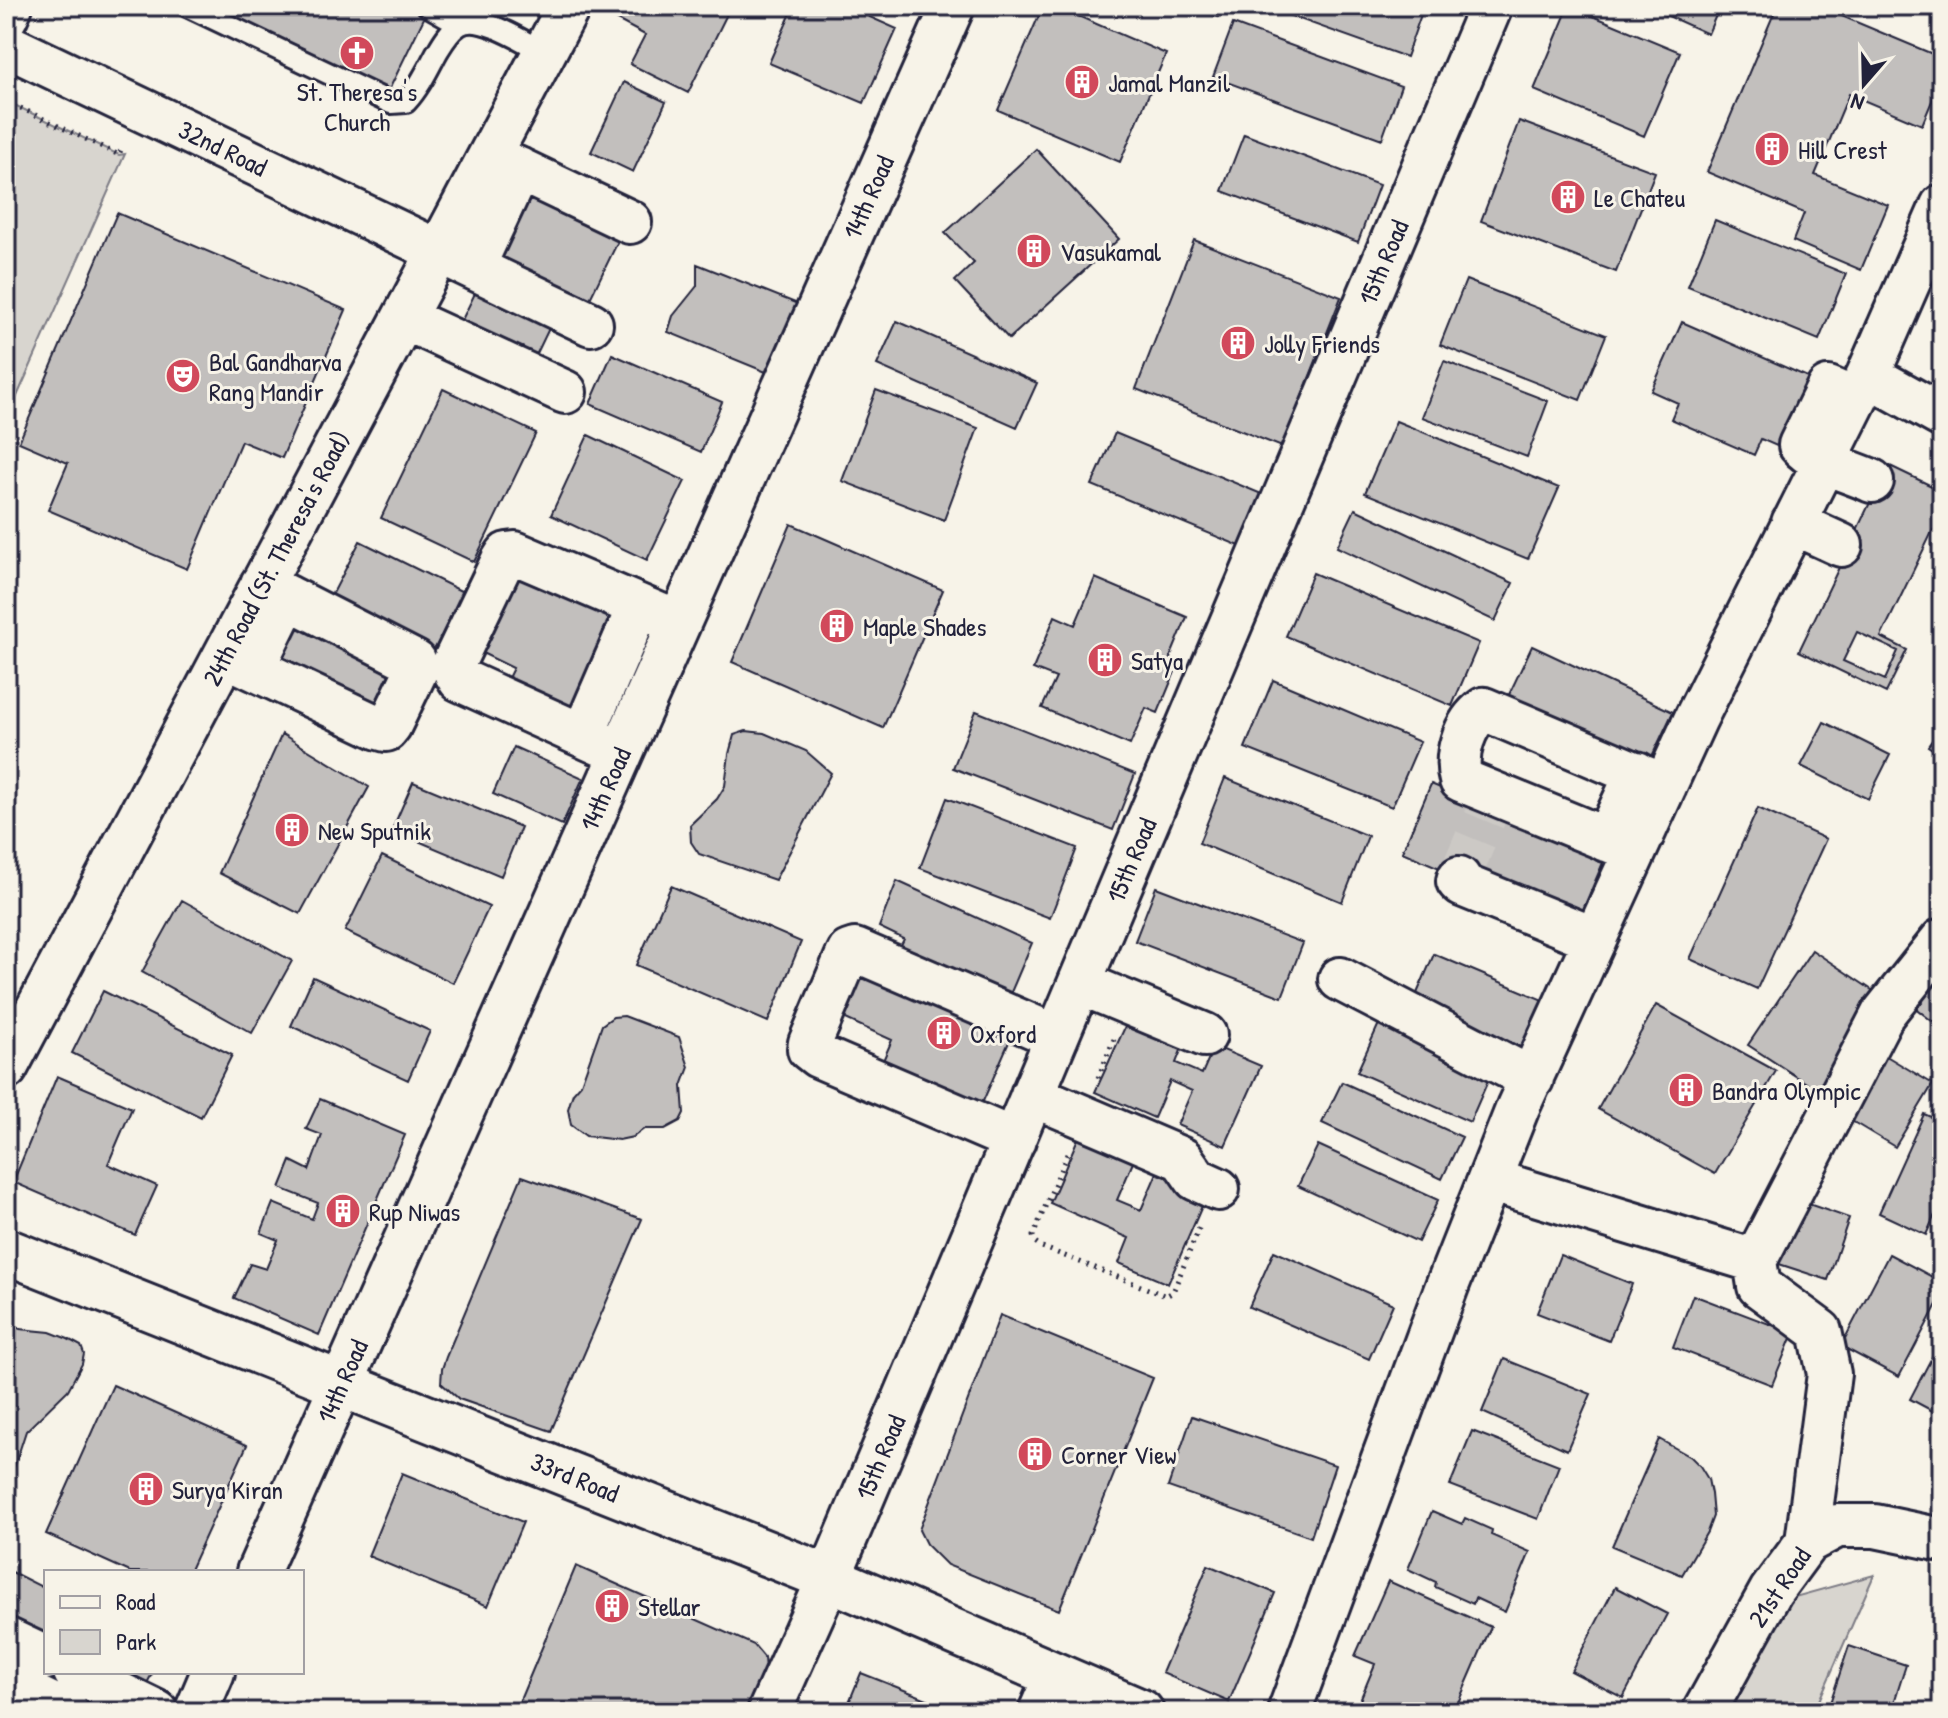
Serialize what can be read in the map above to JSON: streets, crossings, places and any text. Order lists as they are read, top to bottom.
{
  "streets": {
    "street": [
      "32nd Road",
      "14th Road",
      "15th Road",
      "24th Road (St. Theresa's Road)",
      "33rd Road",
      "21st Road"
    ]
  },
  "crossings": [
    ["32nd Road", "24th Road (St. Theresa's Road)"],
    ["14th Road", "33rd Road"],
    ["15th Road", "33rd Road"]
  ],
  "places": {
    "church": ["St. Theresa's Church"],
    "building": [
      "Jamal Manzil",
      "Hill Crest",
      "Le Chateu",
      "Vasukamal",
      "Jolly Friends",
      "Maple Shades",
      "Satya",
      "New Sputnik",
      "Oxford",
      "Bandra Olympic",
      "Rup Niwas",
      "Corner View",
      "Surya Kiran",
      "Stellar"
    ],
    "theatre": ["Bal Gandharva Rang Mandir"]
  },
  "legend": ["Road", "Park"],
  "north": "bottom"
}
